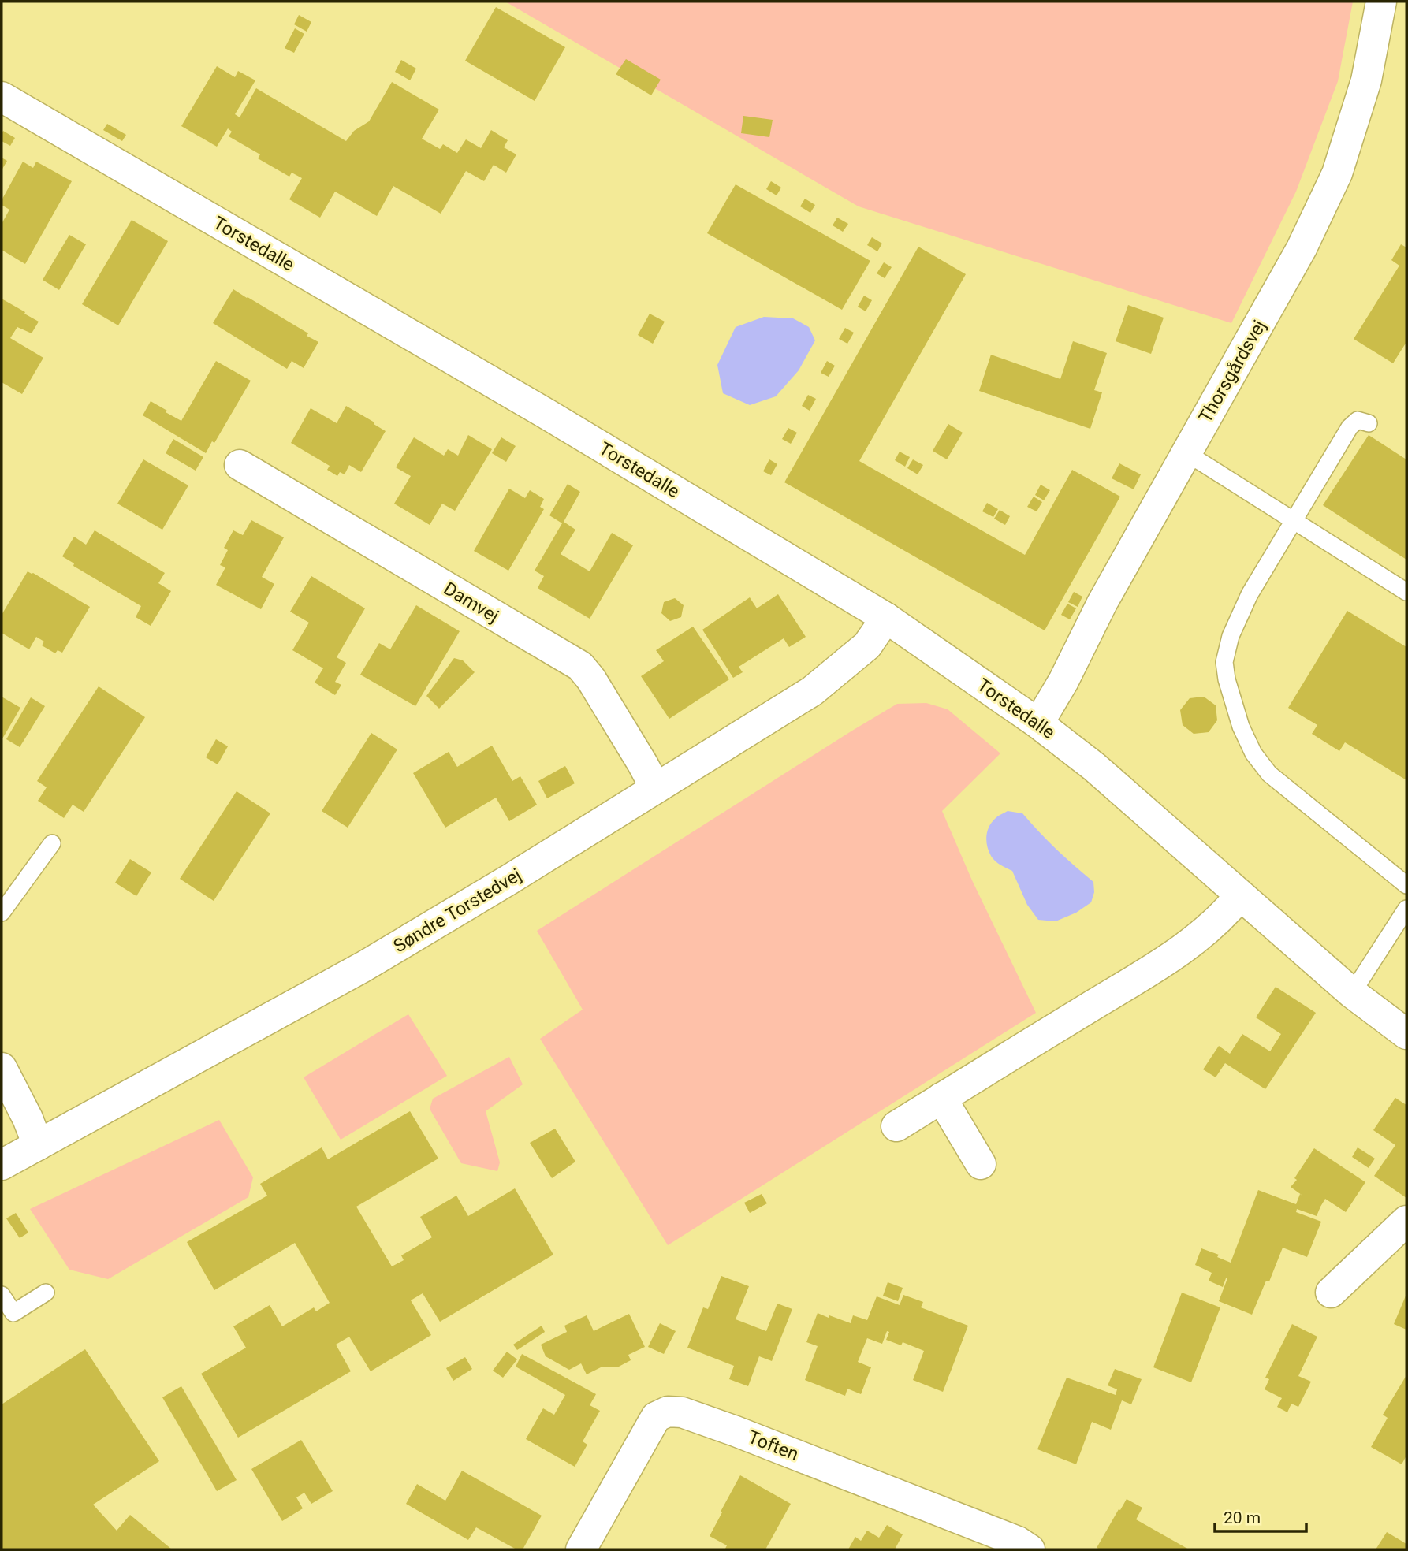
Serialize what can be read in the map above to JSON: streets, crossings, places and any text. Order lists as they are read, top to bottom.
{
  "streets": {
    "street": [
      "Torstedalle",
      "Thorsgårdsvej",
      "Damvej",
      "Søndre Torstedvej",
      "Toften"
    ]
  },
  "crossings": [
    ["Torstedalle", "Thorsgårdsvej"],
    ["Torstedalle", "Søndre Torstedvej"],
    ["Damvej", "Søndre Torstedvej"]
  ],
  "scale_bar": "20 m"
}
